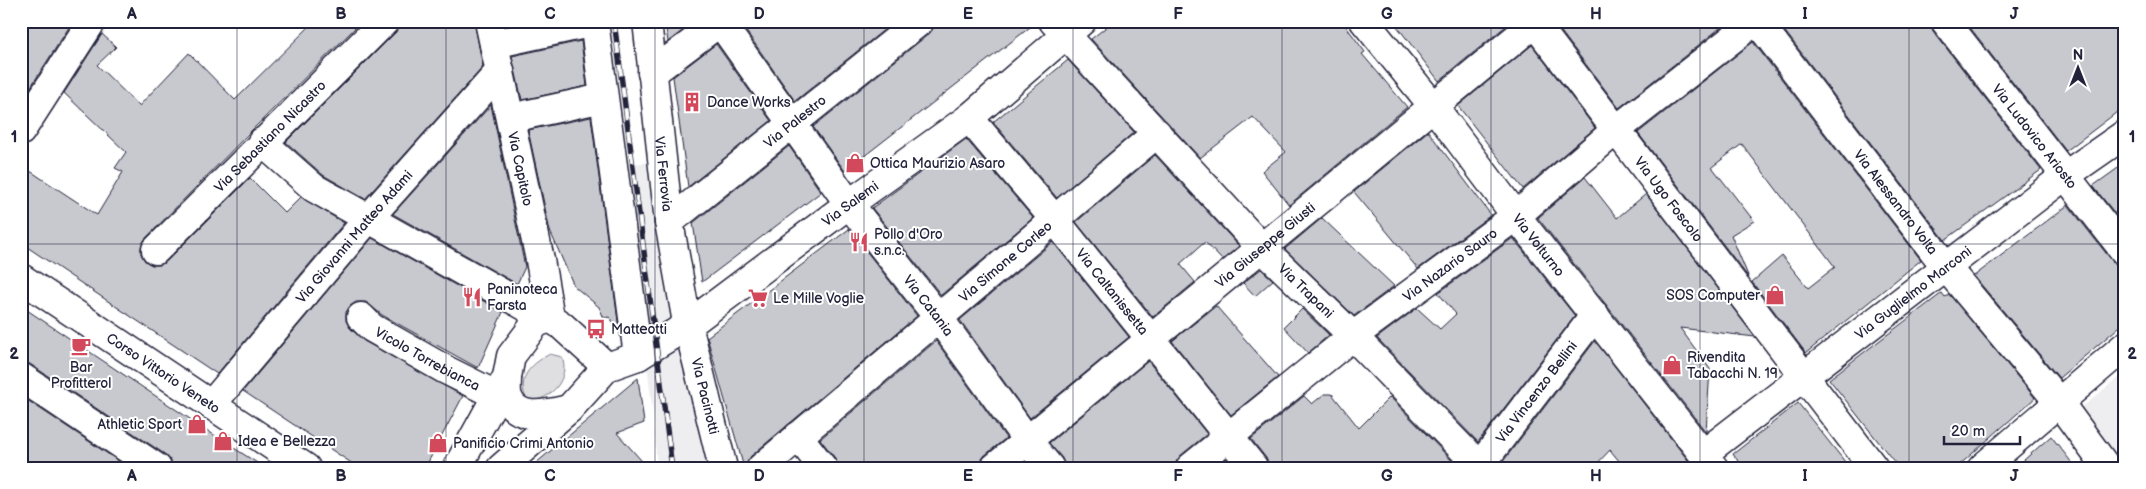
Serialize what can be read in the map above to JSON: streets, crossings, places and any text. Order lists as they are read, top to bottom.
{
  "streets": {
    "street": [
      "Via Palestro",
      "Via Sebastiano Nicastro",
      "Via Ludovico Ariosto",
      "Via Capitolo",
      "Via Ferrovia",
      "Via Ugo Foscolo",
      "Via Alessandro Volta",
      "Via Salemi",
      "Via Giovanni Matteo Adami",
      "Via Giuseppe Giusti",
      "Via Volturno",
      "Via Simone Corleo",
      "Via Nazario Sauro",
      "Via Trapani",
      "Via Caltanissetta",
      "Via Guglielmo Marconi",
      "Via Catania",
      "Vicolo Torrebianca",
      "Corso Vittorio Veneto",
      "Via Vincenzo Bellini",
      "Via Pacinotti"
    ]
  },
  "crossings": [
    ["Via Palestro", "Via Ferrovia"],
    ["Via Palestro", "Via Catania"],
    ["Via Ludovico Ariosto", "Via Guglielmo Marconi"],
    ["Via Capitolo", "Via Salemi"],
    ["Via Capitolo", "Via Giovanni Matteo Adami"],
    ["Via Capitolo", "Vicolo Torrebianca"],
    ["Via Ferrovia", "Via Salemi"],
    ["Via Ferrovia", "Via Pacinotti"],
    ["Via Ugo Foscolo", "Via Giuseppe Giusti"],
    ["Via Ugo Foscolo", "Via Nazario Sauro"],
    ["Via Ugo Foscolo", "Via Guglielmo Marconi"],
    ["Via Alessandro Volta", "Via Nazario Sauro"],
    ["Via Alessandro Volta", "Via Guglielmo Marconi"],
    ["Via Salemi", "Via Trapani"],
    ["Via Salemi", "Via Caltanissetta"],
    ["Via Salemi", "Via Catania"],
    ["Via Salemi", "Vicolo Torrebianca"],
    ["Via Salemi", "Via Pacinotti"],
    ["Via Giovanni Matteo Adami", "Corso Vittorio Veneto"],
    ["Via Giuseppe Giusti", "Via Volturno"],
    ["Via Giuseppe Giusti", "Via Trapani"],
    ["Via Giuseppe Giusti", "Via Caltanissetta"],
    ["Via Giuseppe Giusti", "Via Catania"],
    ["Via Volturno", "Via Nazario Sauro"],
    ["Via Volturno", "Via Guglielmo Marconi"],
    ["Via Volturno", "Via Vincenzo Bellini"],
    ["Via Simone Corleo", "Via Trapani"],
    ["Via Simone Corleo", "Via Caltanissetta"],
    ["Via Simone Corleo", "Via Catania"],
    ["Via Nazario Sauro", "Via Trapani"],
    ["Via Nazario Sauro", "Via Caltanissetta"],
    ["Via Trapani", "Via Vincenzo Bellini"]
  ],
  "places": {
    "building": ["Dance Works"],
    "shop": [
      "Ottica Maurizio Asaro",
      "SOS Computer",
      "Rivendita Tabacchi N. 19",
      "Athletic Sport",
      "Idea e Bellezza",
      "Panificio Crimi Antonio"
    ],
    "restaurant": ["Pollo d'Oro s.n.c.", "Paninoteca Farsta"],
    "supermarket": ["Le Mille Voglie"],
    "bus stop": ["Matteotti"],
    "cafe": ["Bar Profitterol"]
  },
  "scale_bar": "20 m",
  "north": "top",
  "grid": {
    "columns": [
      "A",
      "B",
      "C",
      "D",
      "E",
      "F",
      "G",
      "H",
      "I",
      "J"
    ],
    "rows": ["1", "2"]
  }
}
